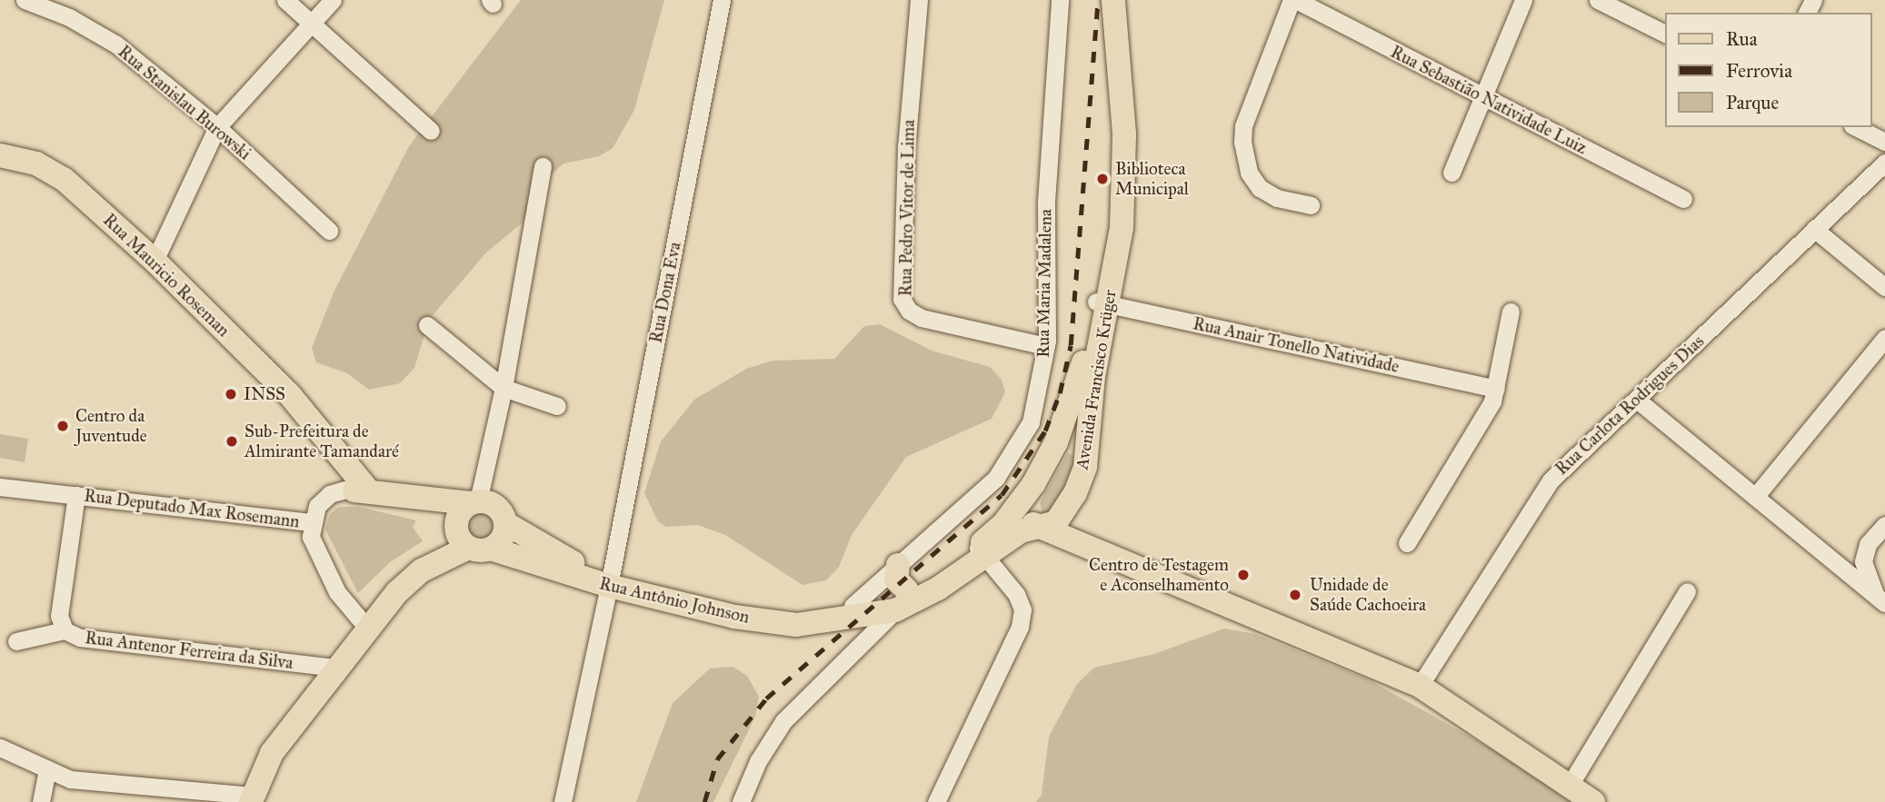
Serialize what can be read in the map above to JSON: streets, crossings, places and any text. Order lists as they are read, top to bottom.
{
  "streets": {
    "main road": ["Rua Mauricio Roseman", "Avenida Francisco Krüger", "Rua Antônio Johnson"],
    "street": [
      "Rua Sebastião Natividade Luiz",
      "Rua Stanislau Burowski",
      "Rua Pedro Vitor de Lima",
      "Rua Maria Madalena",
      "Rua Dona Eva",
      "Rua Anair Tonello Natividade",
      "Rua Carlota Rodrigues Dias",
      "Rua Deputado Max Rosemann",
      "Rua Antenor Ferreira da Silva"
    ]
  },
  "crossings": [
    ["Rua Pedro Vitor de Lima", "Rua Maria Madalena"],
    ["Rua Maria Madalena", "Avenida Francisco Krüger"],
    ["Rua Maria Madalena", "Rua Antônio Johnson"],
    ["Rua Dona Eva", "Rua Antônio Johnson"],
    ["Rua Anair Tonello Natividade", "Avenida Francisco Krüger"],
    ["Avenida Francisco Krüger", "Rua Antônio Johnson"],
    ["Rua Deputado Max Rosemann", "Rua Antenor Ferreira da Silva"]
  ],
  "places": [
    "Biblioteca Municipal",
    "INSS",
    "Centro da Juventude",
    "Sub-Prefeitura de Almirante Tamandaré",
    "Centro de Testagem e Aconselhamento",
    "Unidade de Saúde Cachoeira"
  ],
  "legend": ["Rua", "Ferrovia", "Parque"]
}
